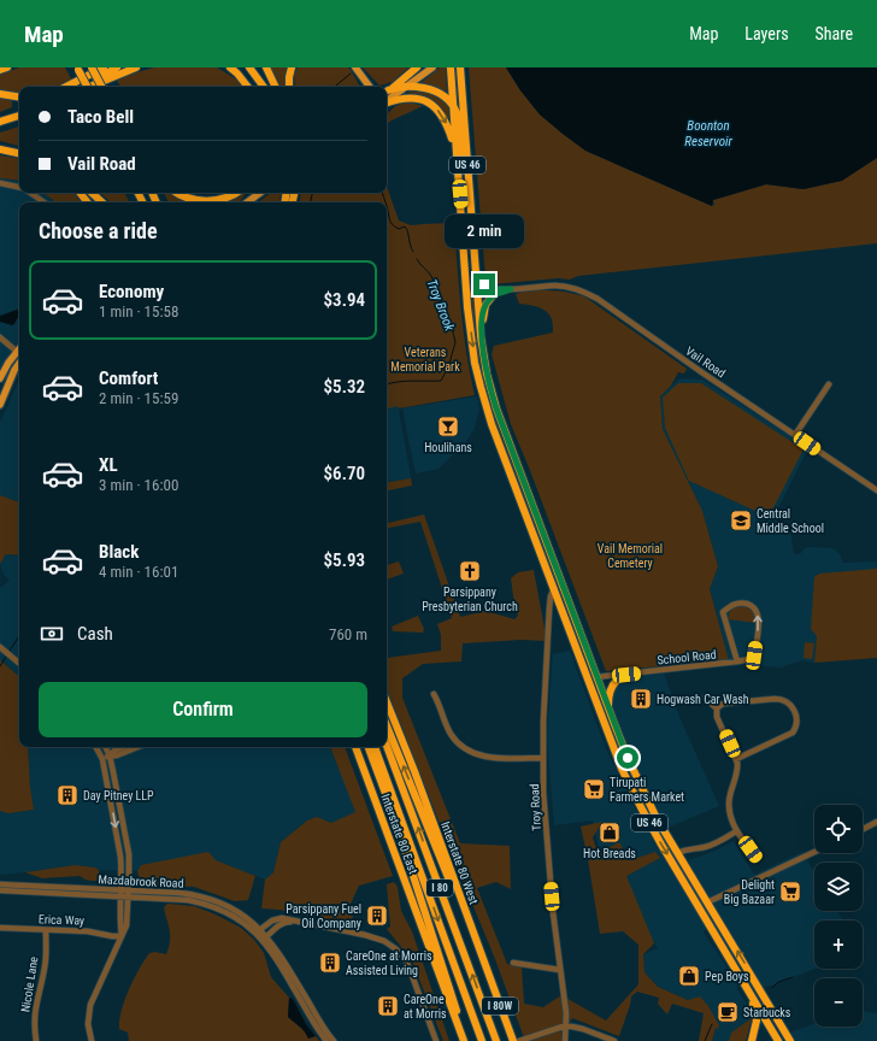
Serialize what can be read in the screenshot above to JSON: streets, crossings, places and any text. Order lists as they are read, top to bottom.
{
  "streets": {
    "highway": [
      "US 46",
      "Interstate 80 East",
      "Interstate 80 West",
      "I 80",
      "I 80W"
    ],
    "street": [
      "Vail Road",
      "School Road",
      "Troy Road",
      "Mazdabrook Road",
      "Erica Way",
      "Nicole Lane"
    ]
  },
  "crossings": [
    ["US 46", "Vail Road"],
    ["US 46", "School Road"],
    ["US 46", "Troy Road"],
    ["Erica Way", "Nicole Lane"]
  ],
  "water": ["Boonton Reservoir", "Troy Brook"],
  "parks": ["Veterans Memorial Park", "Vail Memorial Cemetery"],
  "places": {
    "bar": ["Houlihans"],
    "school or university": ["Central Middle School"],
    "church": ["Parsippany Presbyterian Church"],
    "building": [
      "Hogwash Car Wash",
      "Day Pitney LLP",
      "Parsippany Fuel Oil Company",
      "CareOne at Morris Assisted Living",
      "CareOne at Morris"
    ],
    "supermarket": ["Tirupati Farmers Market", "Delight Big Bazaar"],
    "shop": ["Hot Breads", "Pep Boys"],
    "cafe": ["Starbucks"]
  },
  "page": {
    "header": "Map",
    "nav": ["Map", "Layers", "Share"],
    "banner": ["Taco Bell", "Vail Road"],
    "heading": "Choose a ride",
    "bubble": "2 min",
    "list": [
      {
        "name": "Economy",
        "note": "1 min · 15:58",
        "value": "$3.94"
      },
      {
        "name": "Comfort",
        "note": "2 min · 15:59",
        "value": "$5.32"
      },
      {
        "name": "XL",
        "note": "3 min · 16:00",
        "value": "$6.70"
      },
      {
        "name": "Black",
        "note": "4 min · 16:01",
        "value": "$5.93"
      }
    ],
    "pay": ["Cash", "760 m"],
    "buttons": "Confirm",
    "map_buttons": ["+", "−"]
  }
}
